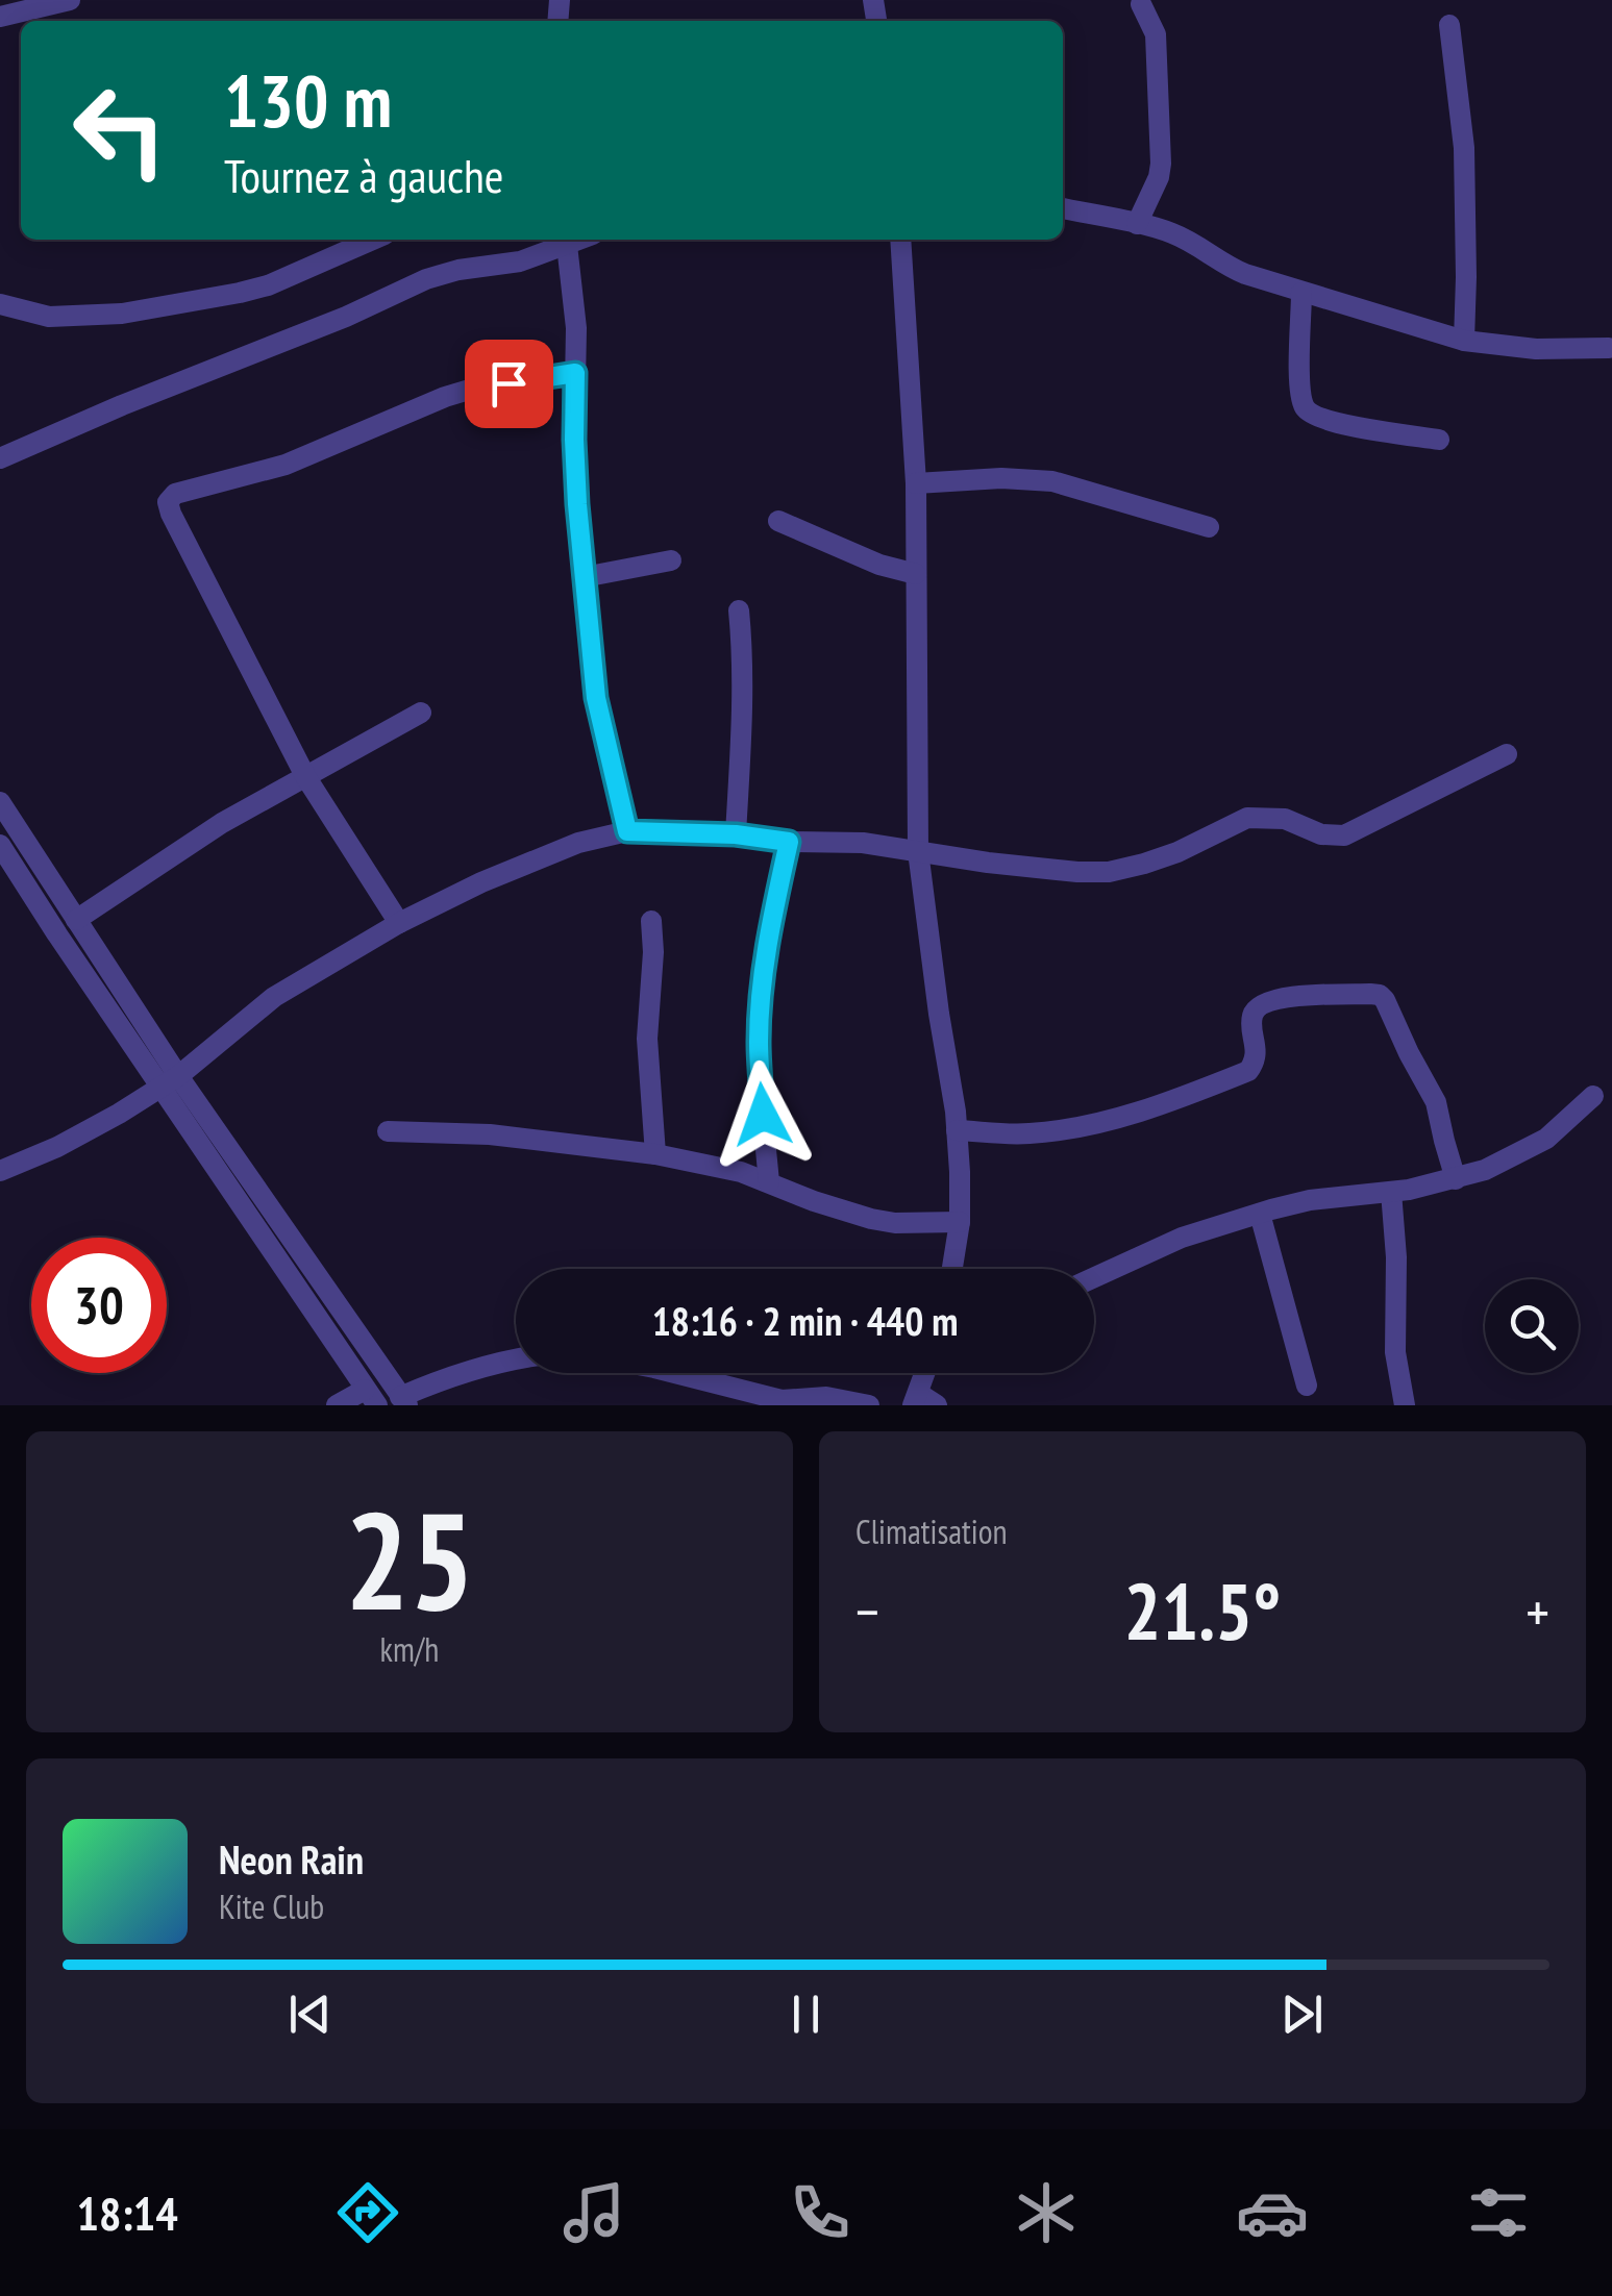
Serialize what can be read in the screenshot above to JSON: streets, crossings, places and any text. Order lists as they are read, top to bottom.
{
  "page": {
    "turn": ["130 m", "Tournez à gauche"],
    "limit": "30",
    "trip": "18:16 · 2 min · 440 m",
    "tile": [
      ["25", "km/h"],
      "Climatisation"
    ],
    "heat": ["−", "21.5°", "+"],
    "song": ["Neon Rain", "Kite Club"],
    "tabs": "18:14"
  }
}
